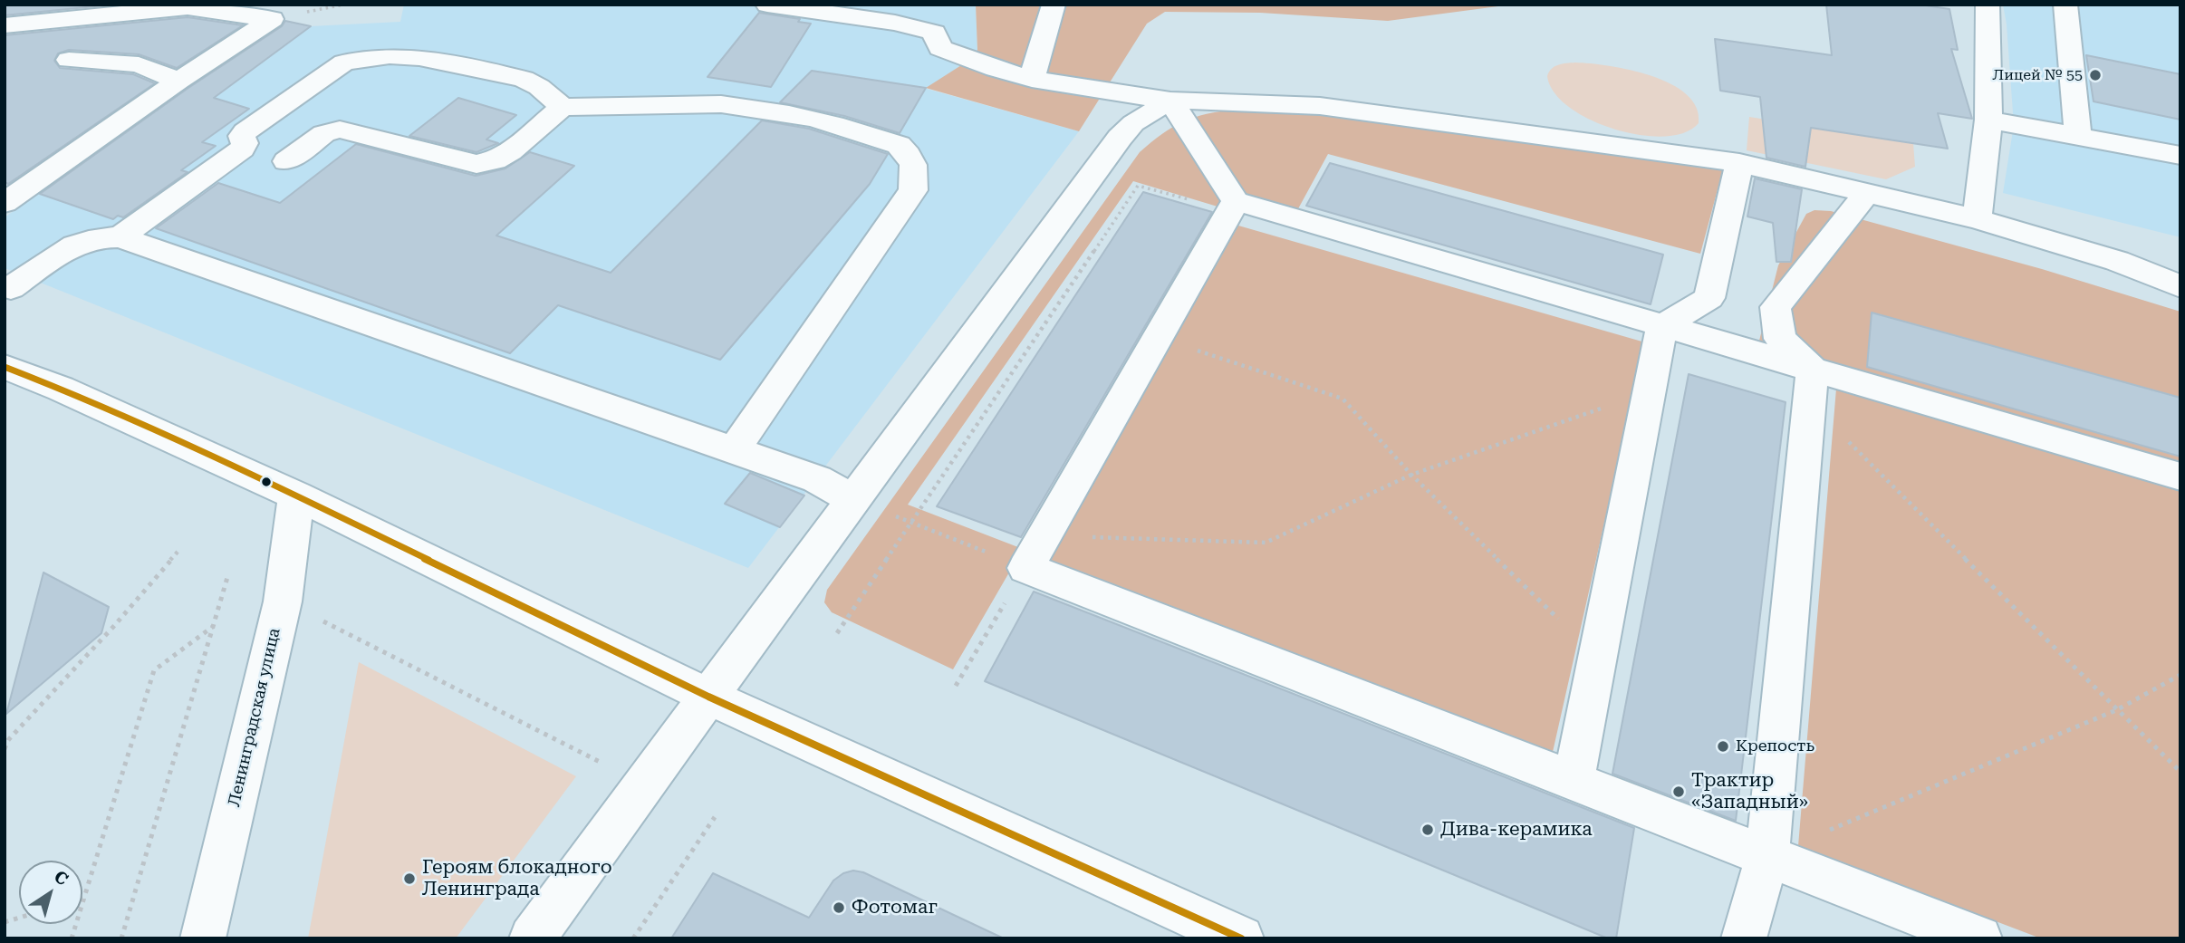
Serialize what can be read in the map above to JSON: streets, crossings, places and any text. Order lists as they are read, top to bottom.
{
  "streets": {
    "street": ["Ленинградская улица"]
  },
  "places": [
    "Лицей № 55",
    "Крепость",
    "Трактир «Западный»",
    "Дива-керамика",
    "Героям блокадного Ленинграда",
    "Фотомаг"
  ],
  "north": "top right"
}
